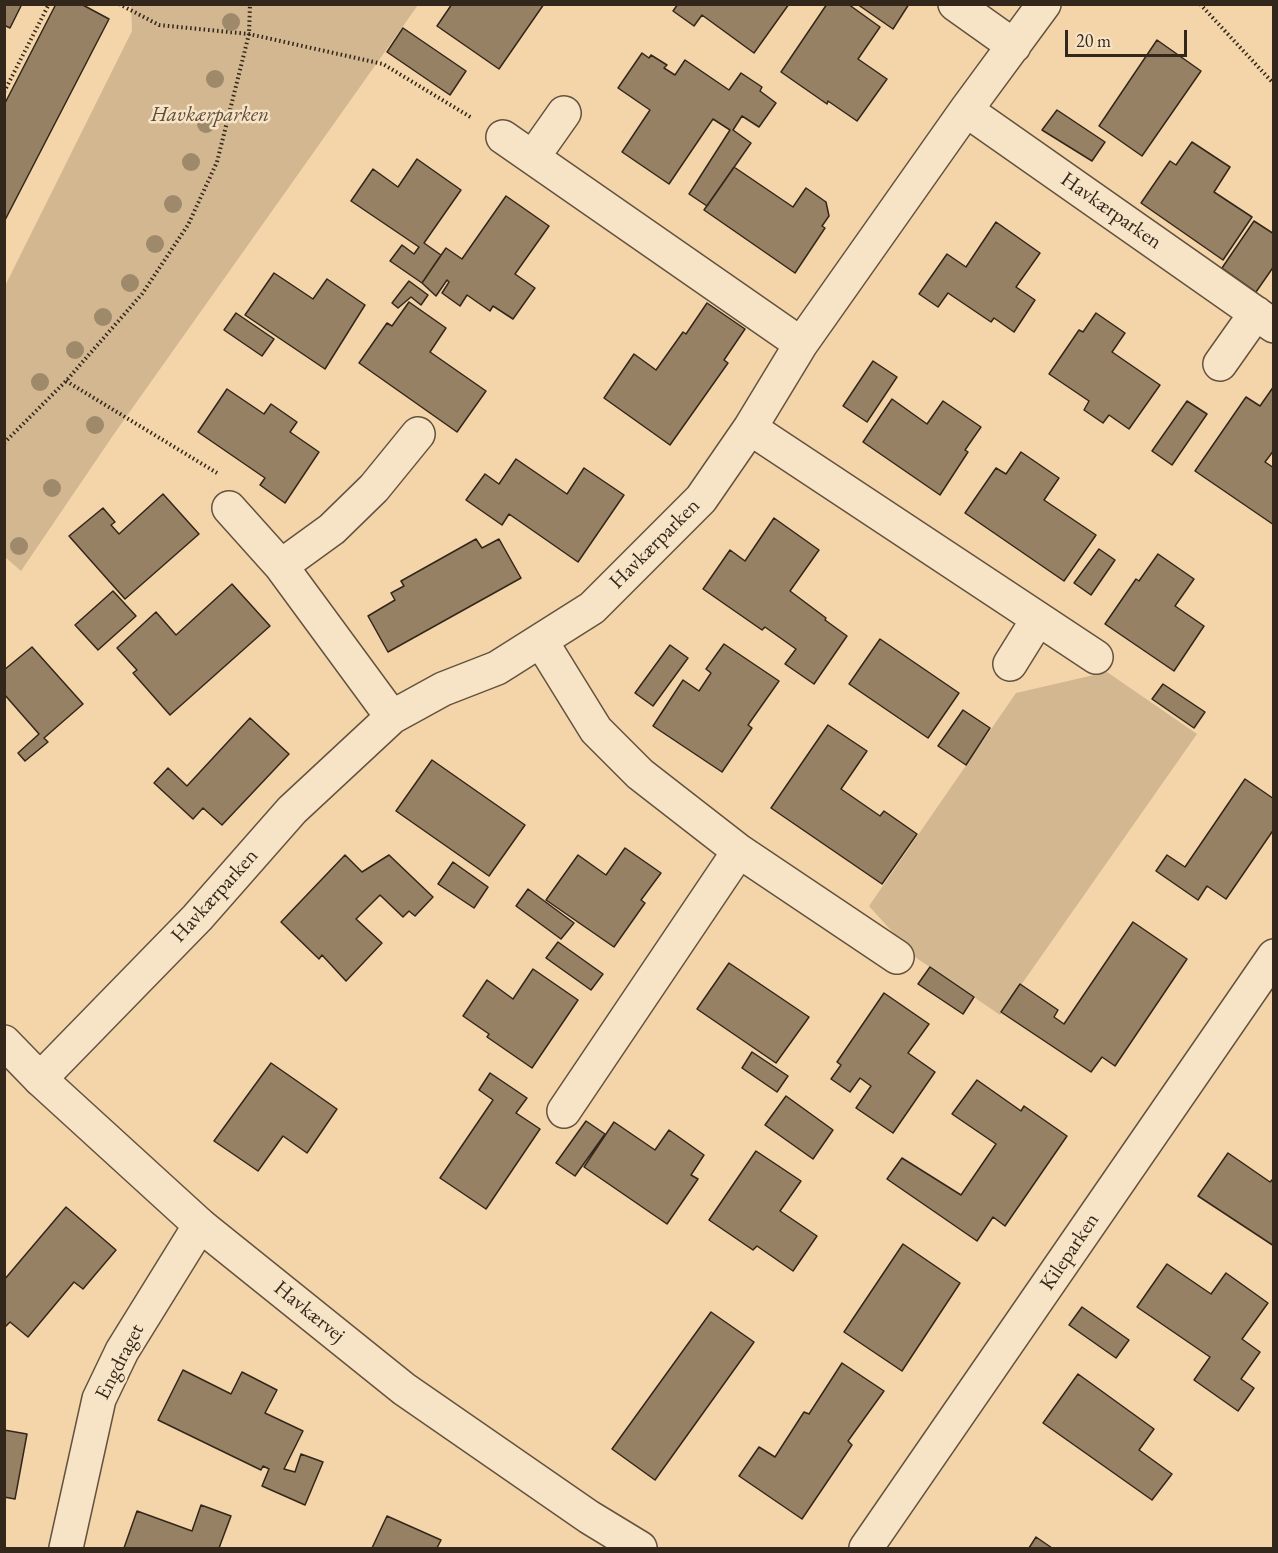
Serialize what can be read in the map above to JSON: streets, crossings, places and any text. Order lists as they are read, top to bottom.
{
  "streets": {
    "street": [
      "Havkærparken",
      "Kileparken",
      "Havkærvej",
      "Engdraget"
    ]
  },
  "crossings": [
    ["Havkærparken", "Havkærvej"],
    ["Havkærvej", "Engdraget"]
  ],
  "parks": ["Havkærparken"],
  "scale_bar": "20 m"
}
